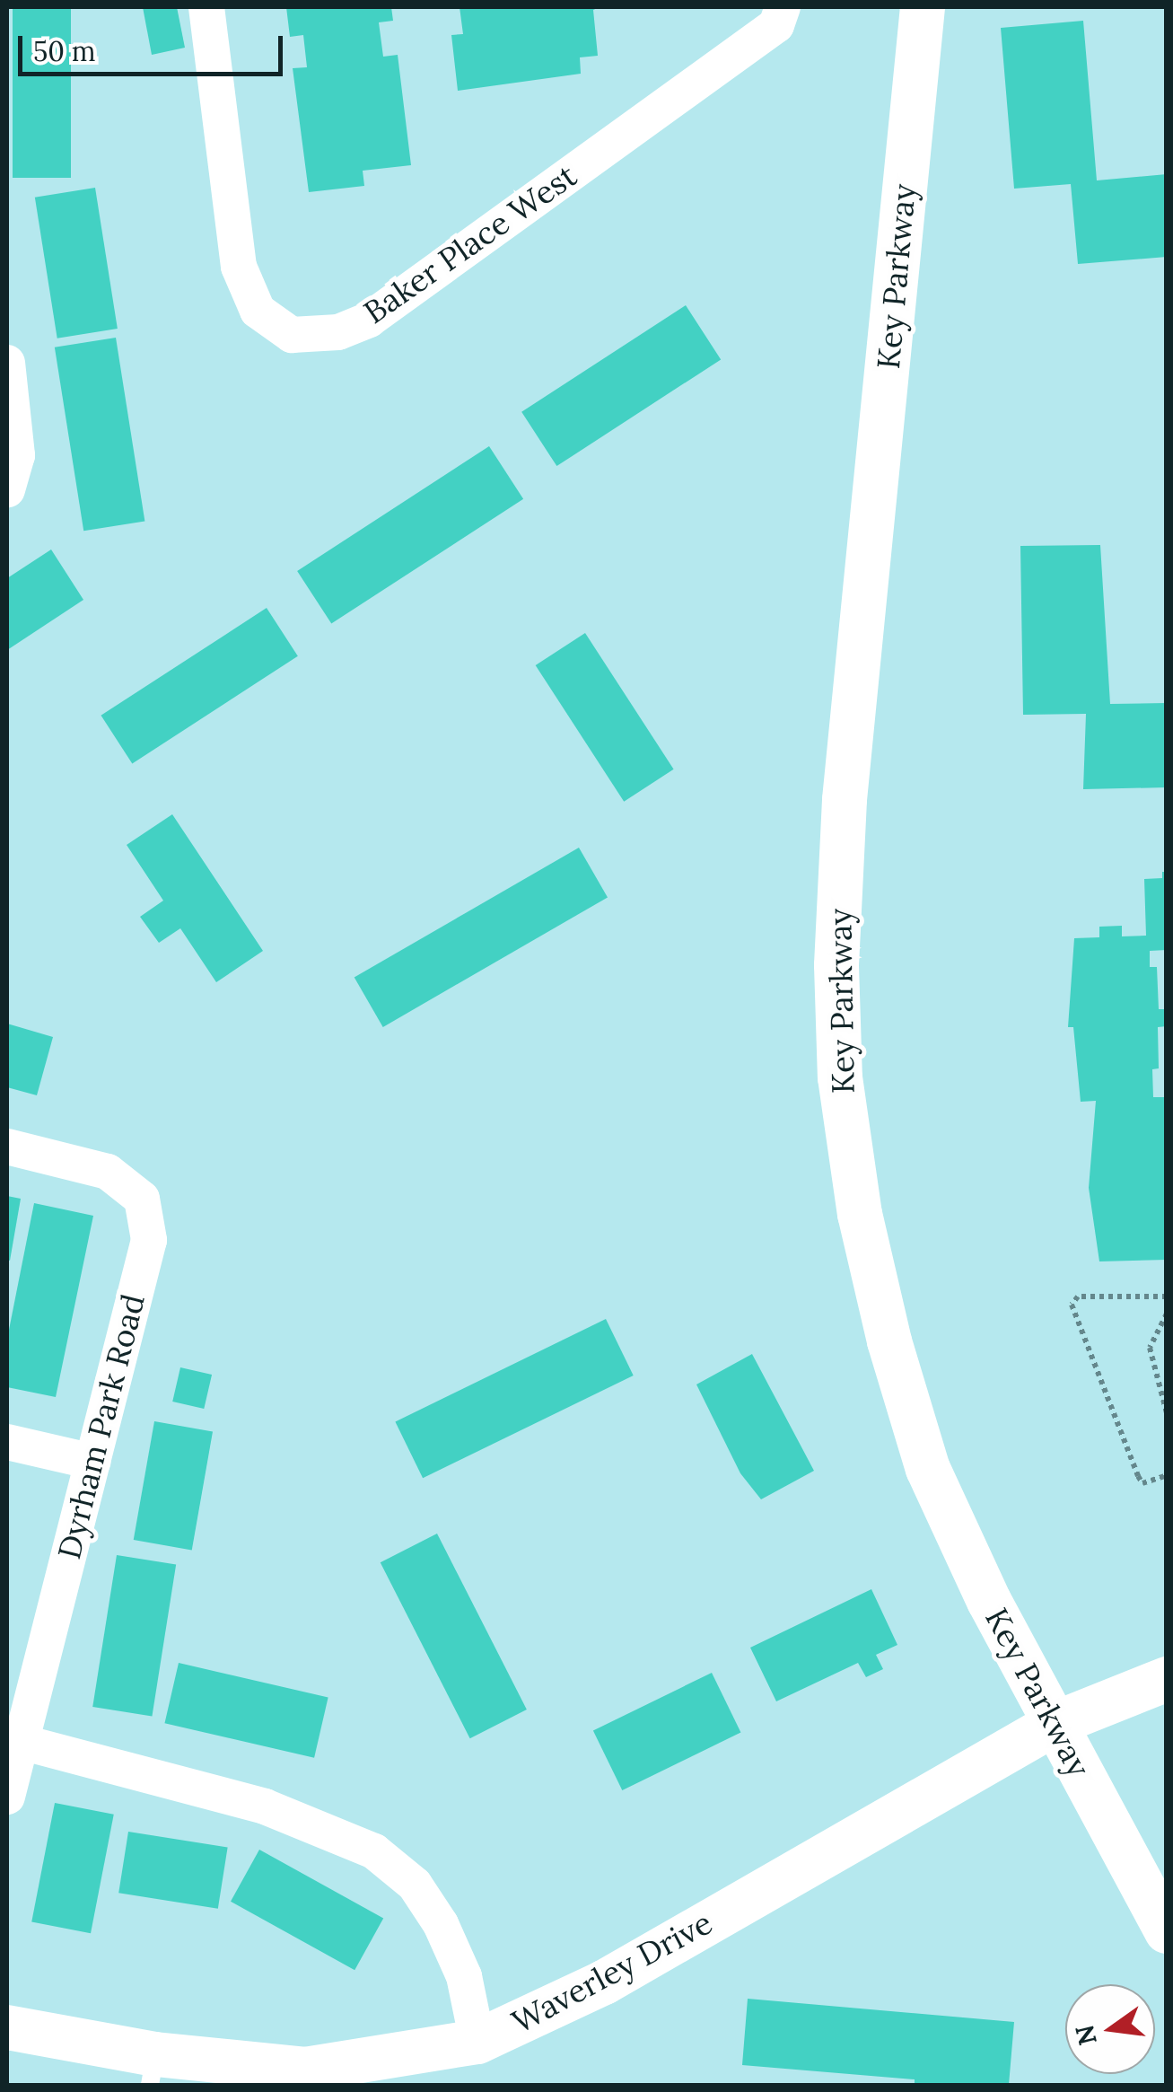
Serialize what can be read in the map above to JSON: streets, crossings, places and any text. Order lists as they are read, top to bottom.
{
  "streets": {
    "street": [
      "Baker Place West",
      "Key Parkway",
      "Dyrham Park Road",
      "Waverley Drive"
    ]
  },
  "crossings": [
    ["Key Parkway", "Waverley Drive"]
  ],
  "scale_bar": "50 m",
  "north": "left"
}
